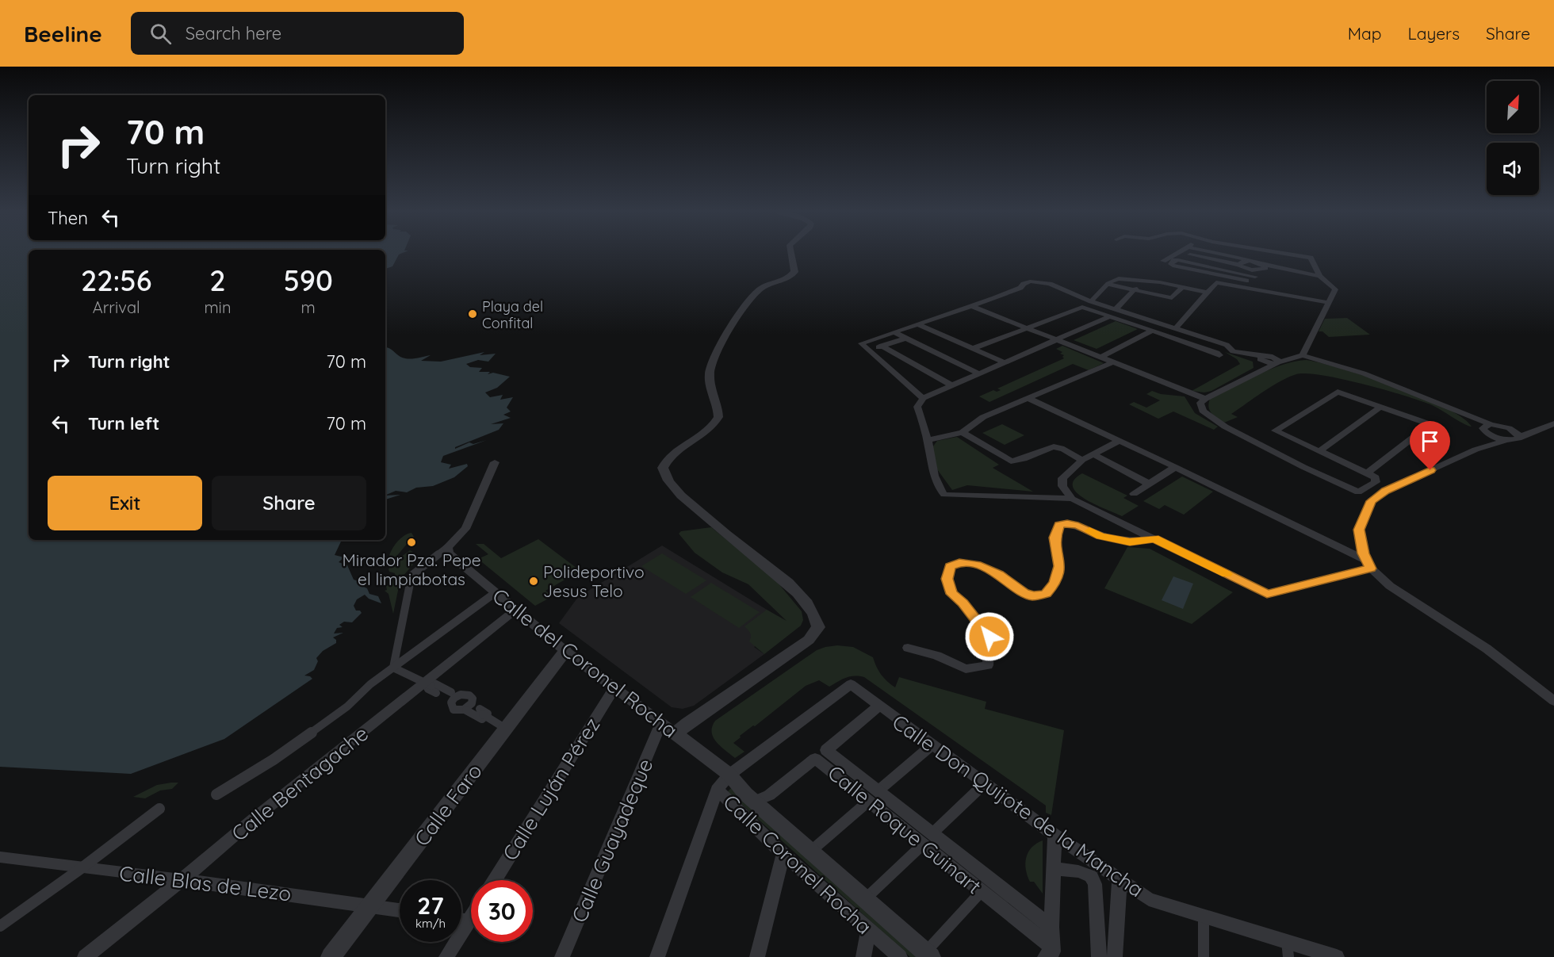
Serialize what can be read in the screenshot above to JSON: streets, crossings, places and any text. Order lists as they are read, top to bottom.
{
  "streets": {
    "street": [
      "Calle del Coronel Rocha",
      "Calle Bentagache",
      "Calle Luján Pérez",
      "Calle Faro",
      "Calle Don Quijote de la Mancha",
      "Calle Roque Guinart",
      "Calle Guayadeque",
      "Calle Coronel Rocha",
      "Calle Blas de Lezo"
    ]
  },
  "crossings": [
    ["Calle del Coronel Rocha", "Calle Bentagache"],
    ["Calle del Coronel Rocha", "Calle Luján Pérez"],
    ["Calle del Coronel Rocha", "Calle Faro"],
    ["Calle del Coronel Rocha", "Calle Don Quijote de la Mancha"],
    ["Calle del Coronel Rocha", "Calle Roque Guinart"],
    ["Calle del Coronel Rocha", "Calle Guayadeque"],
    ["Calle Bentagache", "Calle Blas de Lezo"],
    ["Calle Faro", "Calle Blas de Lezo"]
  ],
  "places": ["Playa del Confital", "Mirador Pza. Pepe el limpiabotas", "Polideportivo Jesus Telo"],
  "north": "top right",
  "page": {
    "header": "Beeline",
    "search": "Search here",
    "nav": ["Map", "Layers", "Share"],
    "turn": ["70 m", "Turn right"],
    "then": "Then",
    "eta": [
      "22:56",
      "Arrival",
      "2",
      "min",
      "590",
      "m"
    ],
    "list": [
      {
        "name": "Turn right",
        "value": "70 m"
      },
      {
        "name": "Turn left",
        "value": "70 m"
      }
    ],
    "buttons": ["Exit", "Share"],
    "speed": "27 km/h",
    "limit": "30"
  }
}
